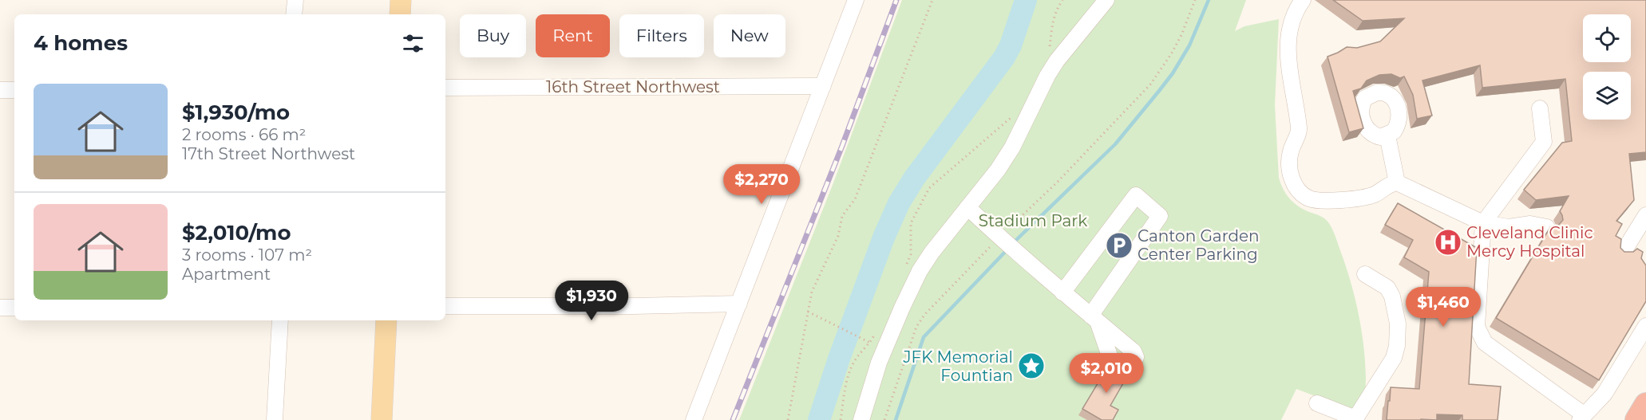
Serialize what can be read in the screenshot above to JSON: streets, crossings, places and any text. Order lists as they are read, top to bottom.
{
  "streets": {
    "street": ["16th Street Northwest"]
  },
  "parks": ["Stadium Park"],
  "places": {
    "hospital": ["Cleveland Clinic Mercy Hospital"],
    "parking": ["Canton Garden Center Parking"],
    "place": ["JFK Memorial Fountian"]
  },
  "page": {
    "chip": [
      "Buy",
      "Rent",
      "Filters",
      "New"
    ],
    "heading": "4 homes",
    "list": [
      {
        "name": "$1,930/mo",
        "note": "2 rooms · 66 m² · 17th Street Northwest"
      },
      {
        "name": "$2,010/mo",
        "note": "3 rooms · 107 m² · Apartment"
      }
    ],
    "price": [
      "$2,270",
      "$1,930",
      "$1,460",
      "$2,010"
    ]
  }
}
